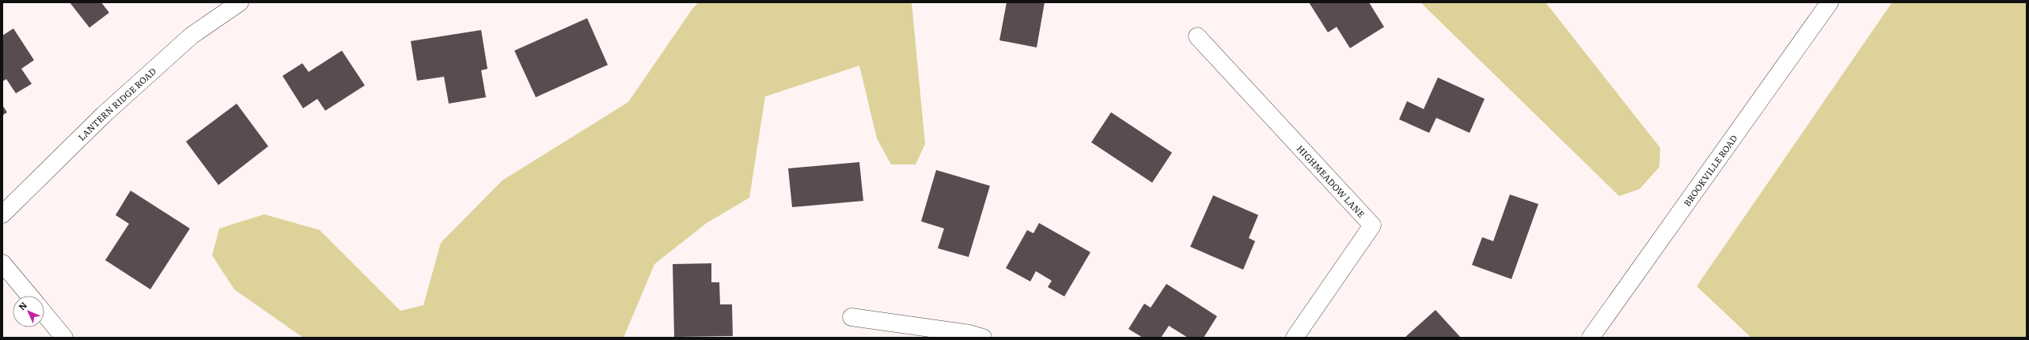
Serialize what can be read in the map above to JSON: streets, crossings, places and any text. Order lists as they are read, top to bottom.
{
  "streets": {
    "street": ["LANTERN RIDGE ROAD", "BROOKVILLE ROAD", "HIGHMEADOW LANE"]
  },
  "north": "top left"
}
